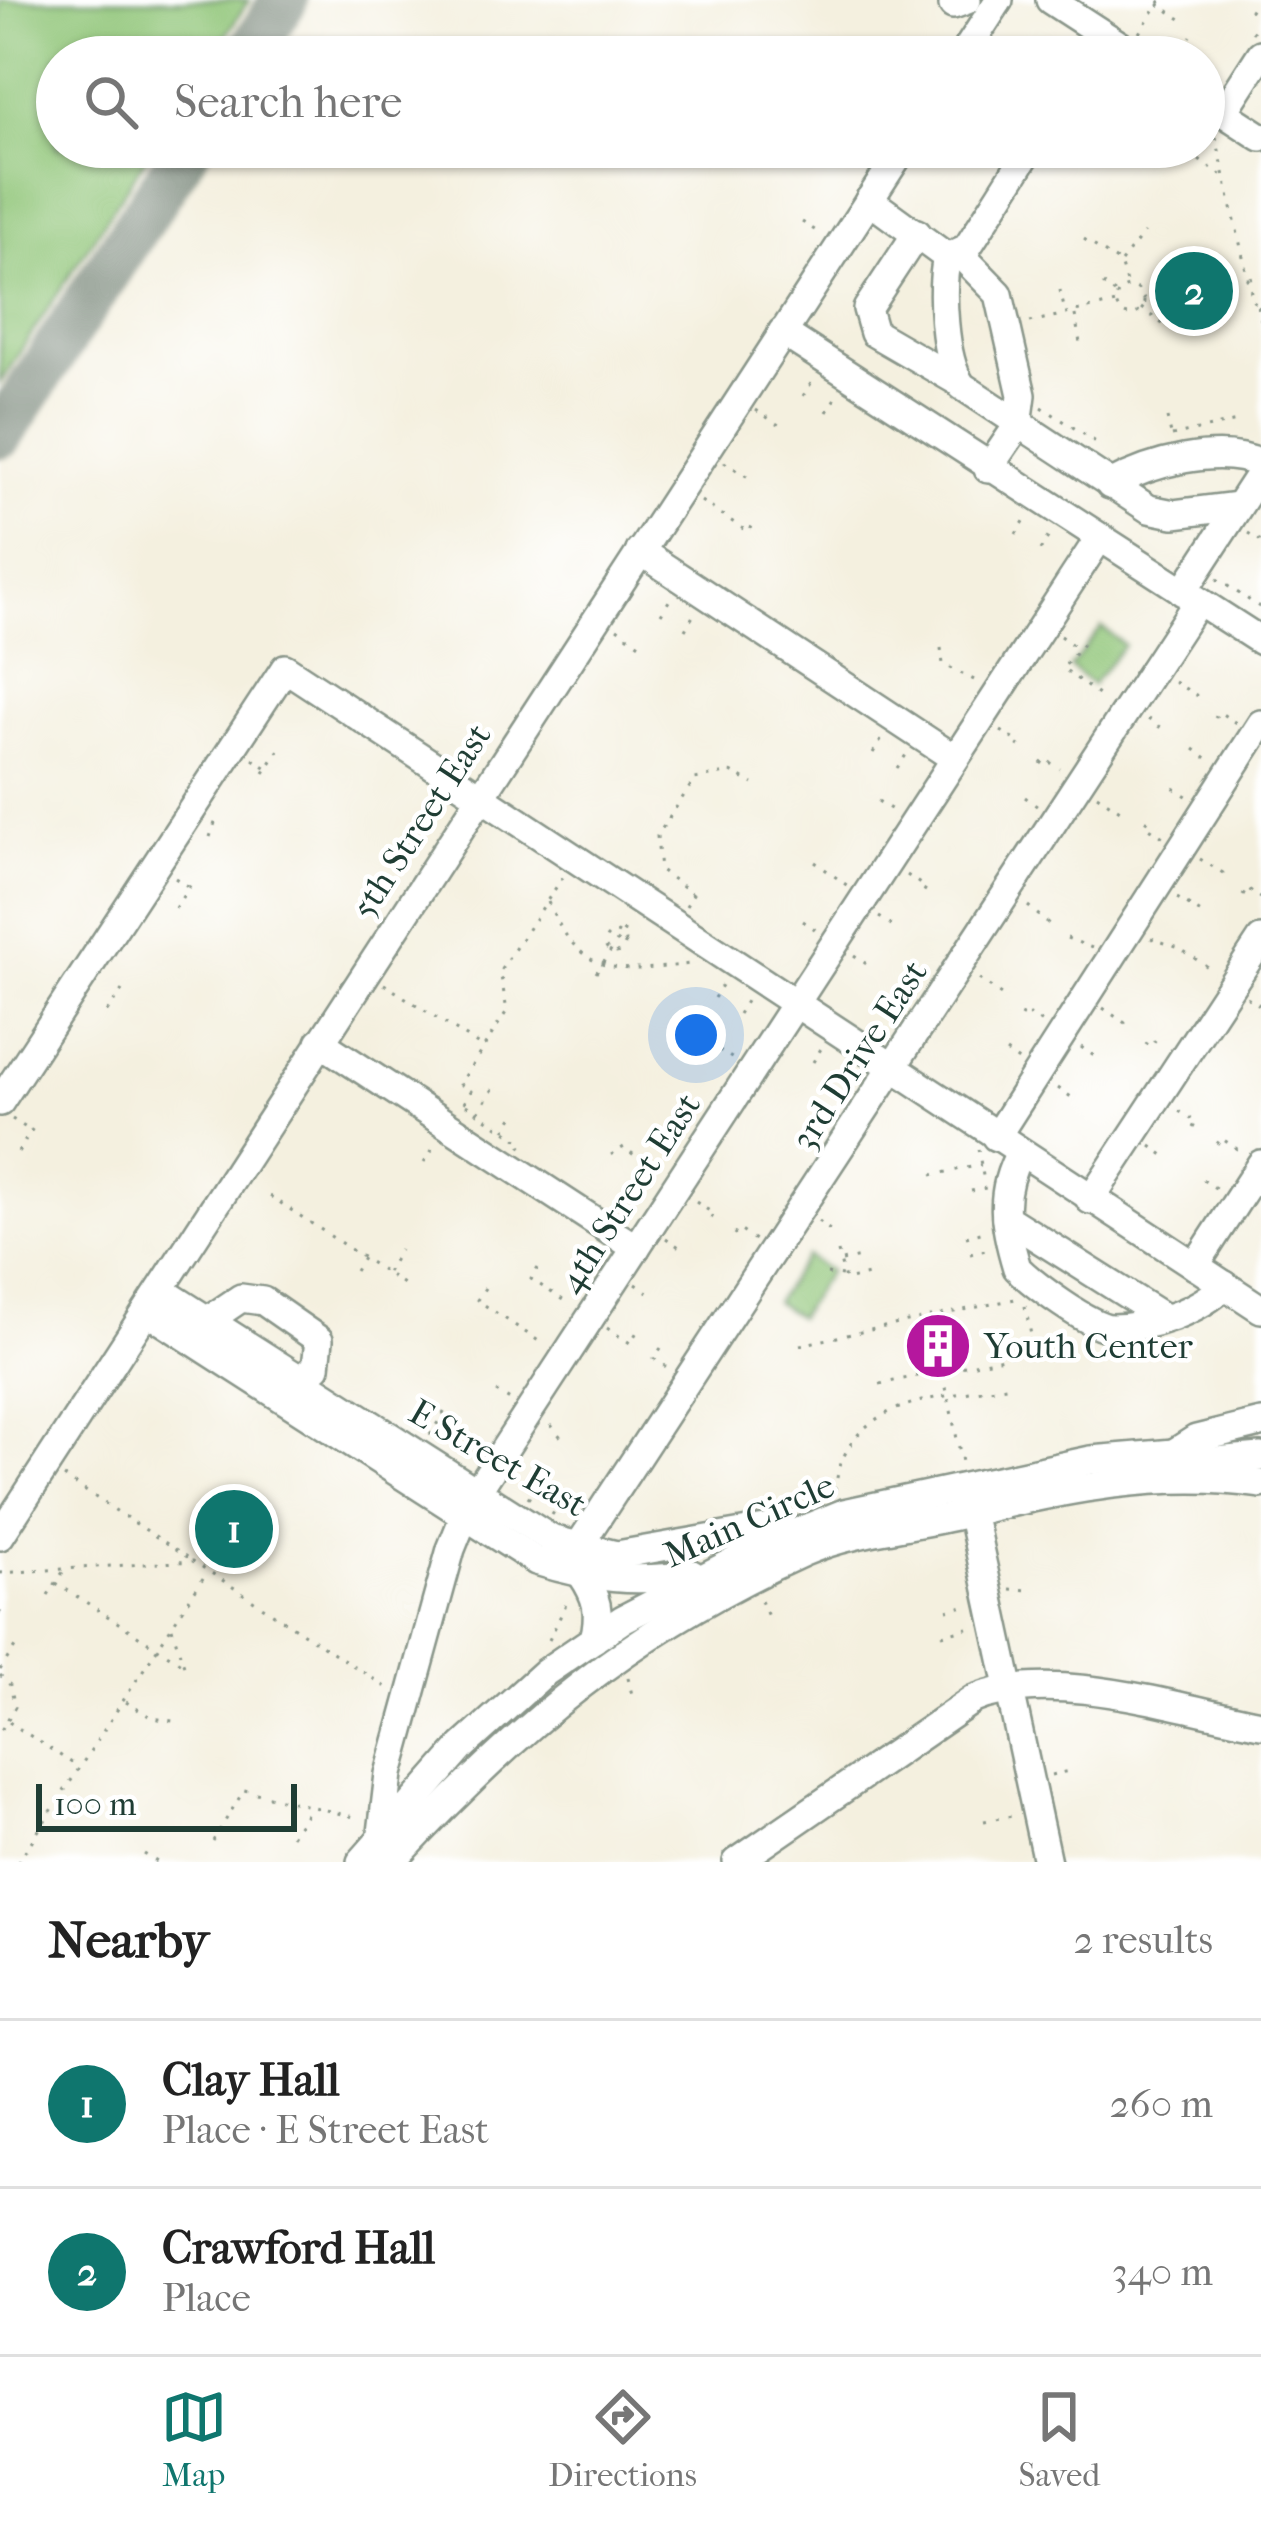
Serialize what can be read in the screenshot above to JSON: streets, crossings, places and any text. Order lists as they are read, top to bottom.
{
  "streets": {
    "street": [
      "5th Street East",
      "3rd Drive East",
      "4th Street East",
      "E Street East",
      "Main Circle"
    ]
  },
  "crossings": [
    ["5th Street East", "E Street East"],
    ["3rd Drive East", "E Street East"],
    ["4th Street East", "E Street East"],
    ["4th Street East", "Main Circle"],
    ["E Street East", "Main Circle"]
  ],
  "places": {
    "building": ["Youth Center"]
  },
  "scale_bar": "100 m",
  "page": {
    "search": "Search here",
    "pins": ["2", "1"],
    "scale": "100 m",
    "heading": ["Nearby", "2 results"],
    "list": [
      {
        "mark": "1",
        "name": "Clay Hall",
        "note": "Place · E Street East",
        "value": "260 m"
      },
      {
        "mark": "2",
        "name": "Crawford Hall",
        "note": "Place",
        "value": "340 m"
      }
    ],
    "nav": ["Map", "Directions", "Saved"]
  }
}
